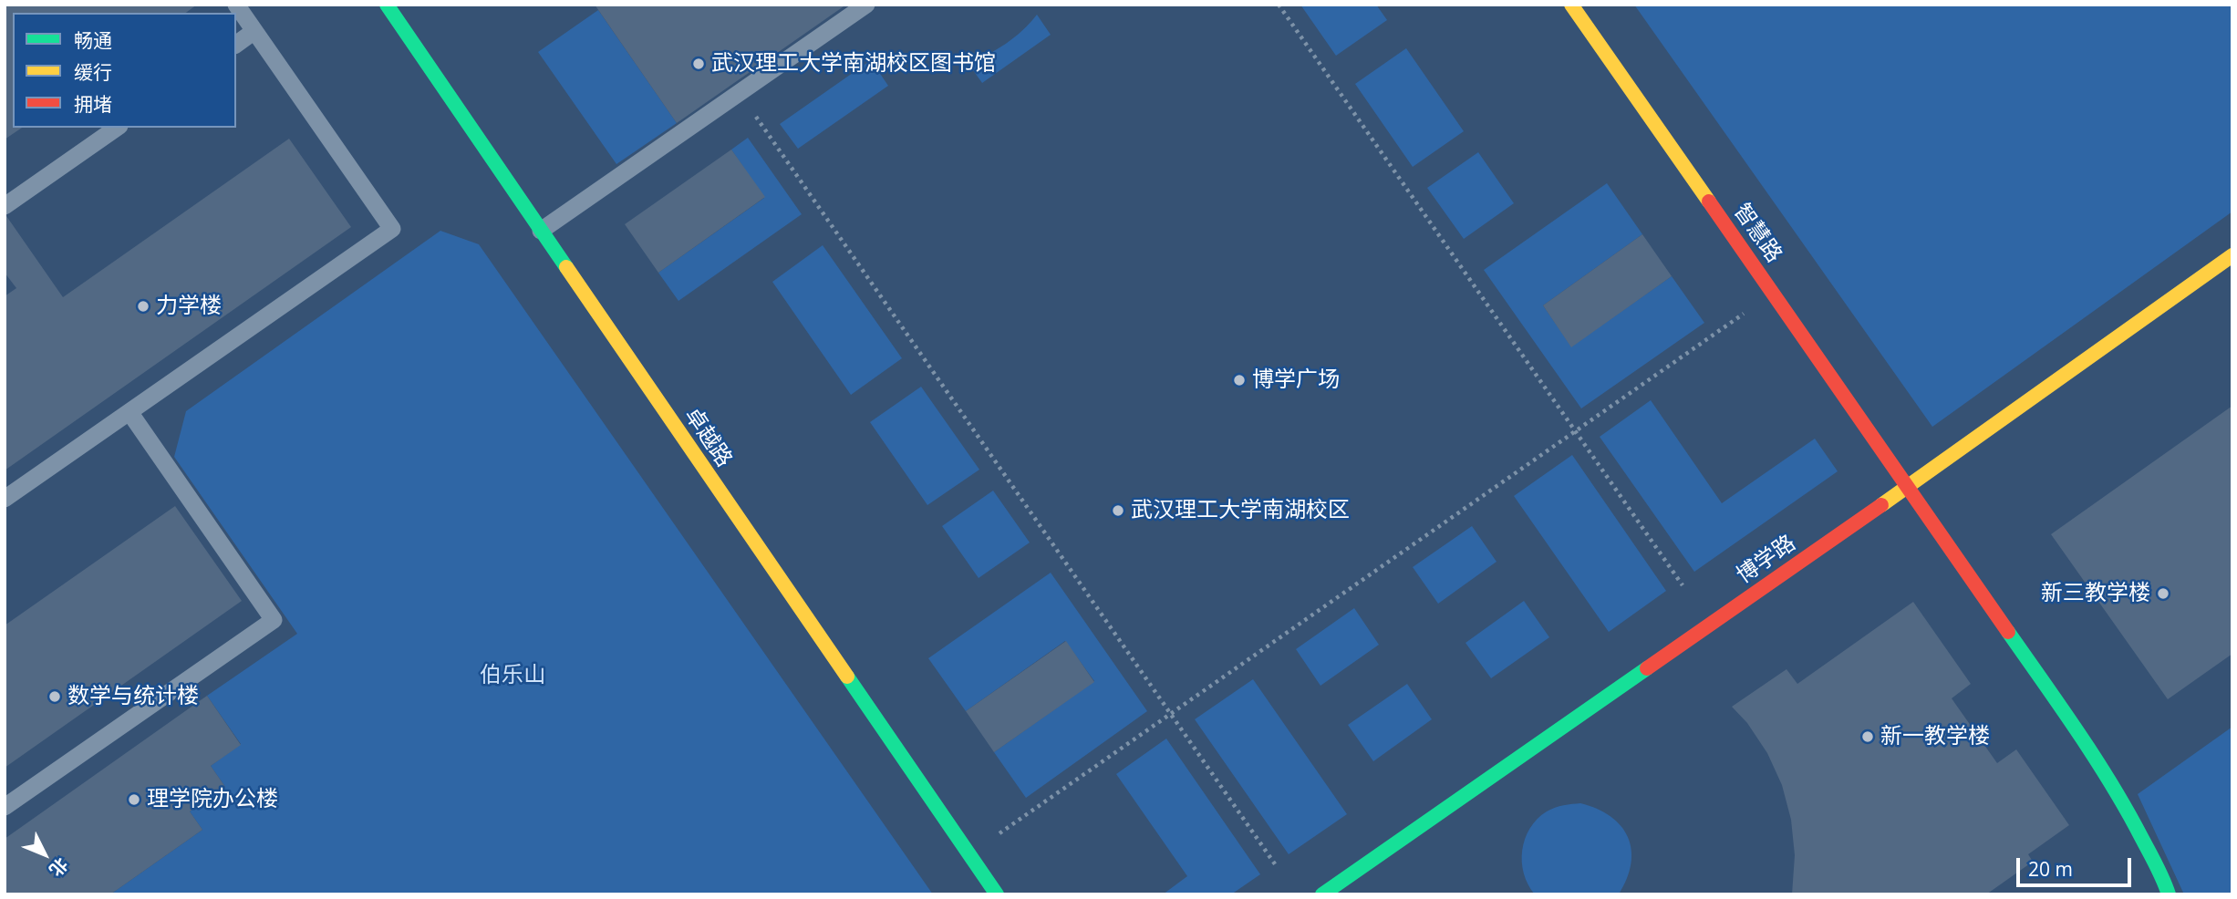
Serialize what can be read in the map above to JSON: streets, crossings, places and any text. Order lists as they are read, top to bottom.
{
  "streets": {
    "street": ["智慧路", "卓越路", "博学路"]
  },
  "crossings": [
    ["智慧路", "博学路"]
  ],
  "parks": ["伯乐山"],
  "places": [
    "武汉理工大学南湖校区图书馆",
    "力学楼",
    "博学广场",
    "武汉理工大学南湖校区",
    "新三教学楼",
    "数学与统计楼",
    "新一教学楼",
    "理学院办公楼"
  ],
  "legend": ["畅通", "缓行", "拥堵"],
  "scale_bar": "20 m",
  "north": "bottom right"
}
